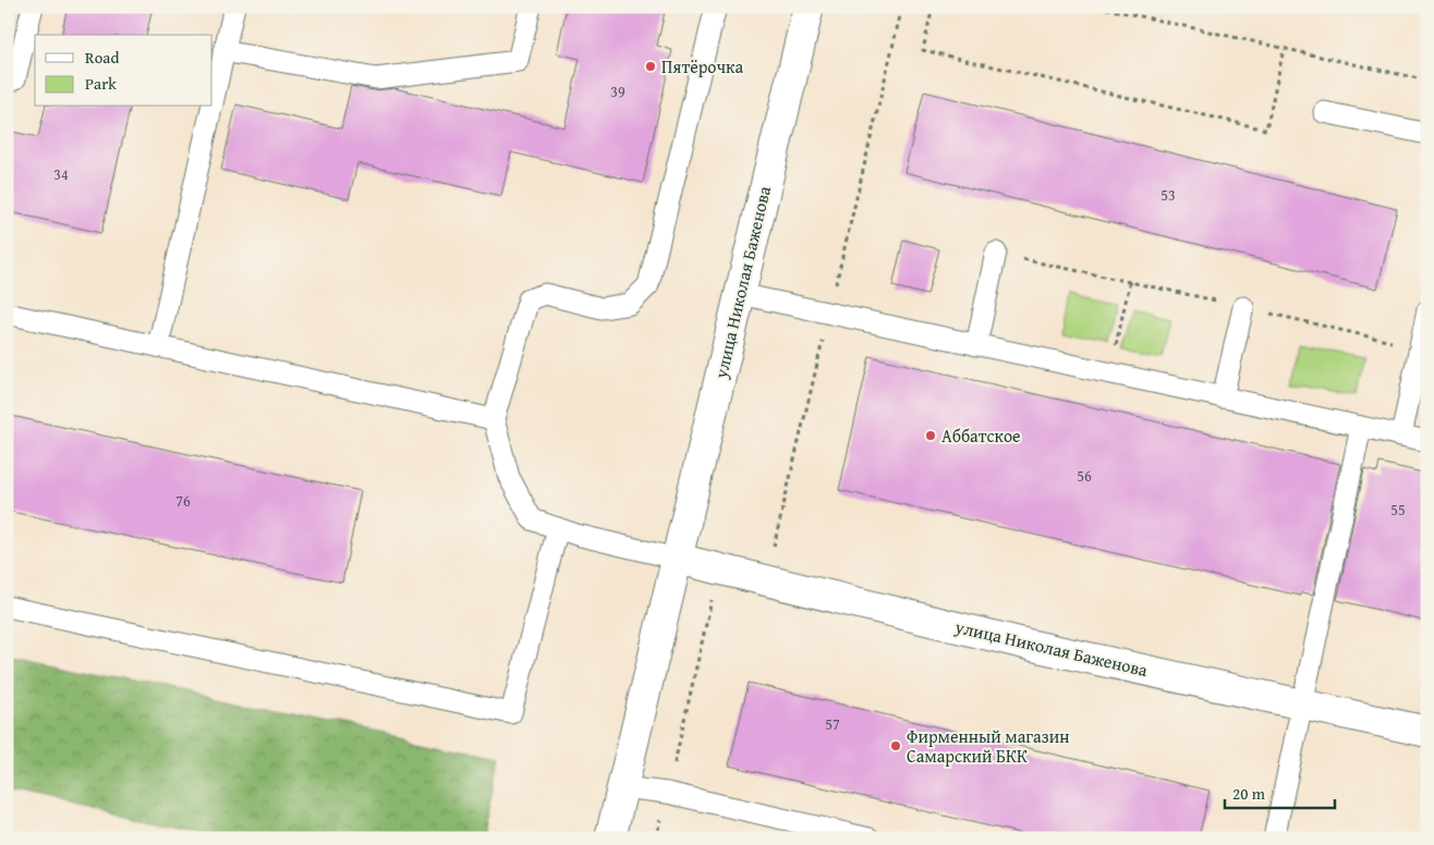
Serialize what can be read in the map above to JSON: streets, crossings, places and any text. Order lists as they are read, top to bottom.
{
  "streets": {
    "street": ["улица Николая Баженова"]
  },
  "places": ["Пятёрочка", "Аббатское", "Фирменный магазин Самарский БКК"],
  "house_numbers": [
    "39",
    "34",
    "53",
    "56",
    "76",
    "55",
    "57"
  ],
  "legend": ["Road", "Park"],
  "scale_bar": "20 m"
}
